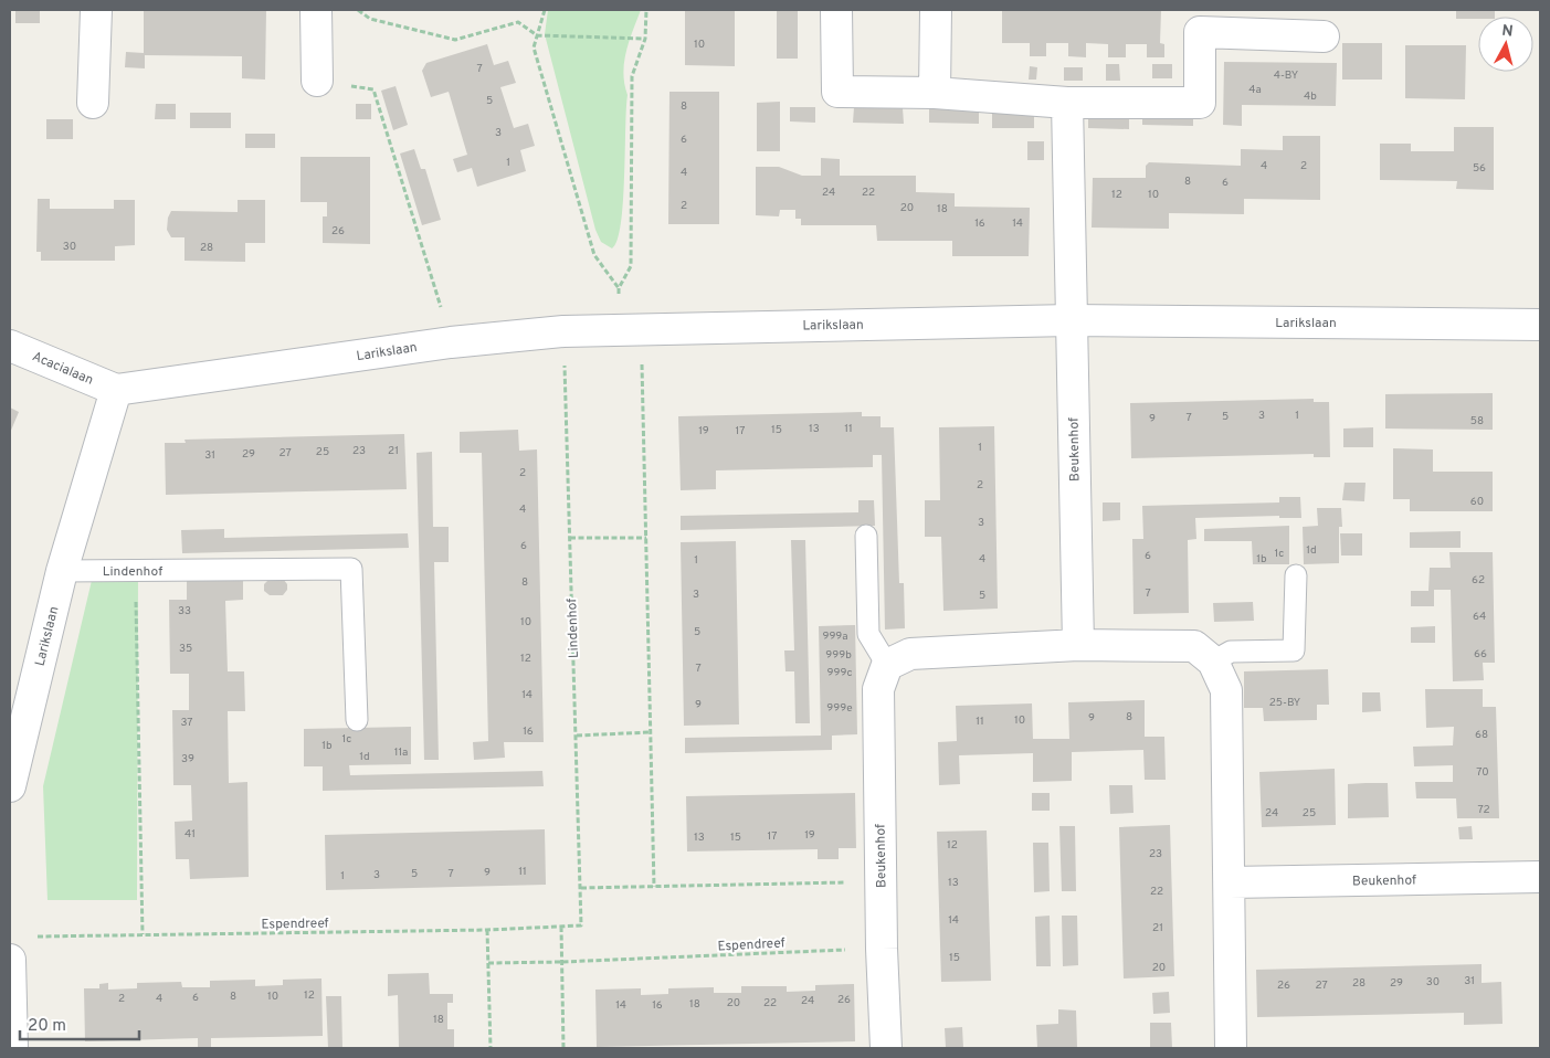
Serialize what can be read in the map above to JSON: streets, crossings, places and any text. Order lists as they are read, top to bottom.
{
  "streets": {
    "street": ["Larikslaan", "Acacialaan", "Beukenhof"],
    "lane": ["Lindenhof"],
    "path": ["Espendreef"]
  },
  "crossings": [
    ["Larikslaan", "Acacialaan"],
    ["Larikslaan", "Beukenhof"],
    ["Larikslaan", "Lindenhof"],
    ["Beukenhof", "Espendreef"],
    ["Lindenhof", "Espendreef"]
  ],
  "house_numbers": [
    "10",
    "7",
    "4-BY",
    "4a",
    "4b",
    "5",
    "8",
    "3",
    "6",
    "1",
    "4",
    "2",
    "56",
    "4",
    "8",
    "6",
    "24",
    "22",
    "12",
    "10",
    "2",
    "20",
    "18",
    "16",
    "14",
    "26",
    "30",
    "28",
    "3",
    "1",
    "5",
    "7",
    "9",
    "58",
    "13",
    "11",
    "15",
    "19",
    "17",
    "1",
    "23",
    "21",
    "25",
    "27",
    "29",
    "31",
    "2",
    "2",
    "60",
    "4",
    "3",
    "6",
    "1d",
    "1c",
    "6",
    "4",
    "1b",
    "1",
    "62",
    "8",
    "7",
    "3",
    "5",
    "33",
    "64",
    "10",
    "5",
    "999a",
    "35",
    "66",
    "999b",
    "12",
    "7",
    "999c",
    "14",
    "25-BY",
    "9",
    "999e",
    "8",
    "9",
    "10",
    "11",
    "37",
    "16",
    "68",
    "1c",
    "1b",
    "11a",
    "1d",
    "39",
    "70",
    "72",
    "24",
    "25",
    "41",
    "19",
    "17",
    "13",
    "15",
    "12",
    "23",
    "11",
    "9",
    "5",
    "7",
    "3",
    "1",
    "13",
    "22",
    "14",
    "21",
    "15",
    "20",
    "31",
    "30",
    "28",
    "29",
    "26",
    "27",
    "12",
    "8",
    "10",
    "6",
    "2",
    "4",
    "26",
    "24",
    "20",
    "22",
    "18",
    "14",
    "16",
    "18"
  ],
  "scale_bar": "20 m",
  "north": "top"
}
